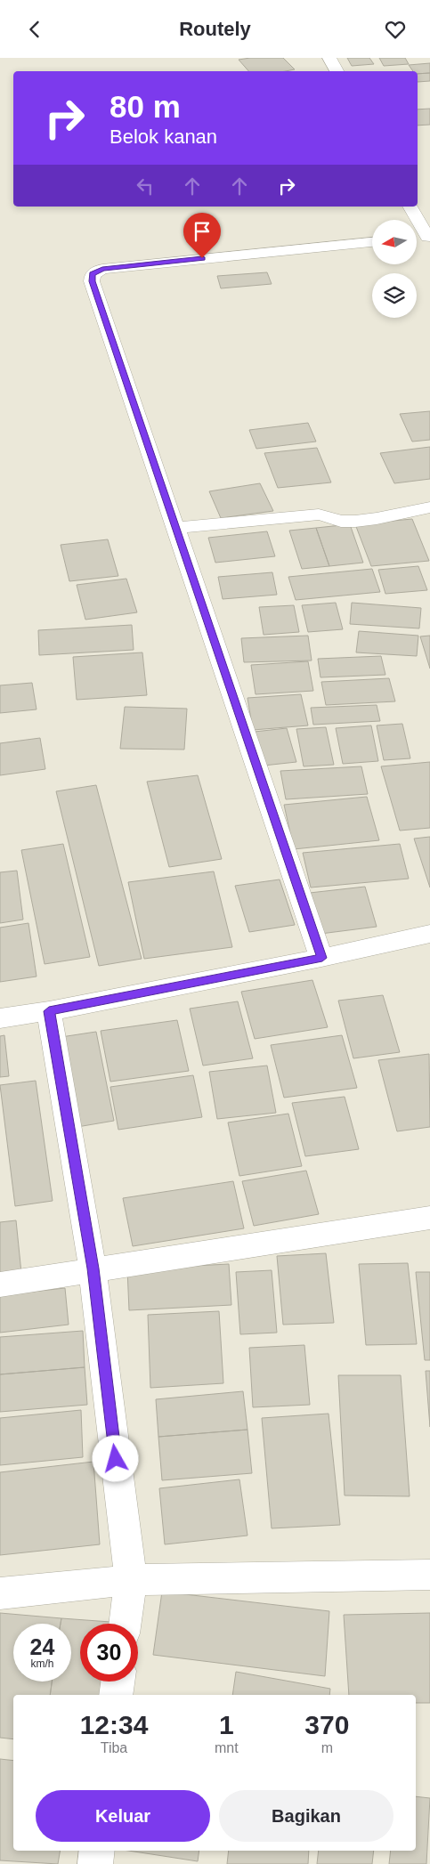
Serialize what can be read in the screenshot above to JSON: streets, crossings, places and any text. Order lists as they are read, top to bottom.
{
  "north": "left",
  "page": {
    "header": "Routely",
    "turn": ["80 m", "Belok kanan"],
    "speed": "24 km/h",
    "limit": "30",
    "eta": [
      "12:34",
      "Tiba",
      "1",
      "mnt",
      "370",
      "m"
    ],
    "buttons": ["Keluar", "Bagikan"]
  }
}
